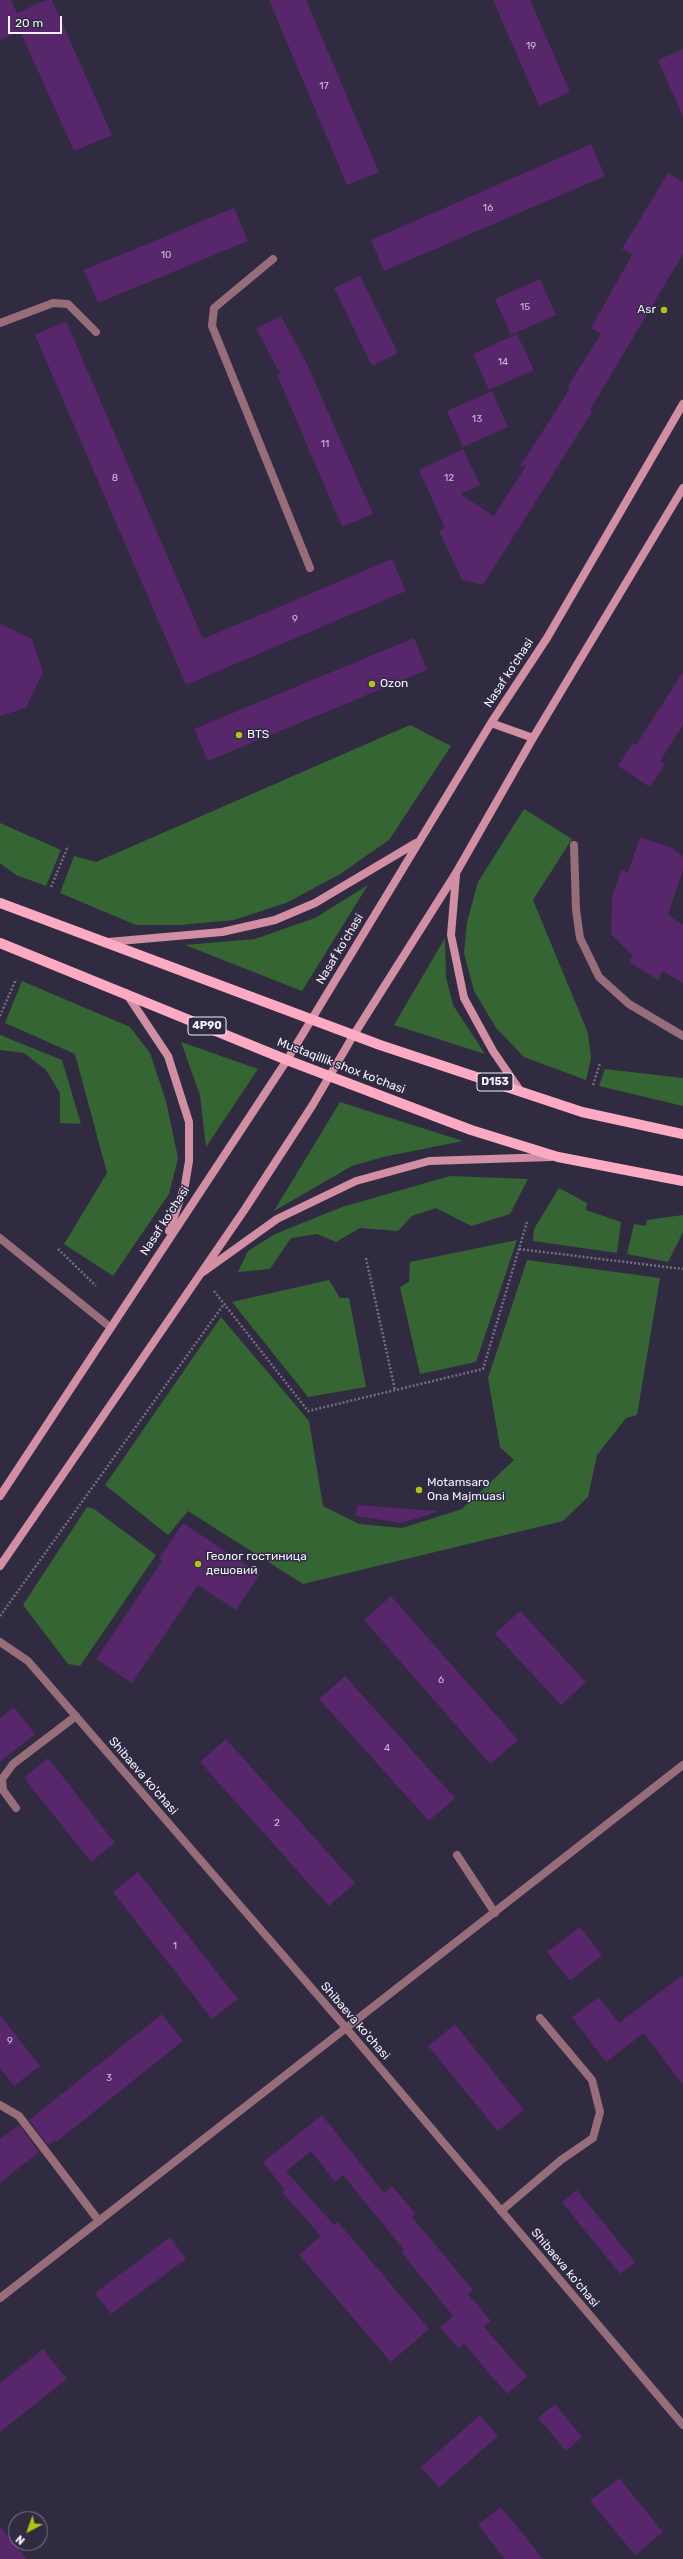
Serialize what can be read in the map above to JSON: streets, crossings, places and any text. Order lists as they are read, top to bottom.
{
  "streets": {
    "main road": [
      "Nasaf ko‘chasi",
      "4P90",
      "Mustaqillik shox ko'chasi",
      "D153"
    ],
    "street": ["Shibaeva ko'chasi"]
  },
  "crossings": [
    ["Nasaf ko‘chasi", "Mustaqillik shox ko'chasi"],
    ["Nasaf ko‘chasi", "D153"]
  ],
  "places": [
    "Asr",
    "Ozon",
    "BTS",
    "Motamsaro Ona Majmuasi",
    "Геолог гостиница дешовий"
  ],
  "house_numbers": [
    "19",
    "17",
    "16",
    "10",
    "15",
    "14",
    "13",
    "11",
    "8",
    "12",
    "9",
    "6",
    "4",
    "2",
    "1",
    "9",
    "3"
  ],
  "scale_bar": "20 m",
  "north": "bottom left"
}
